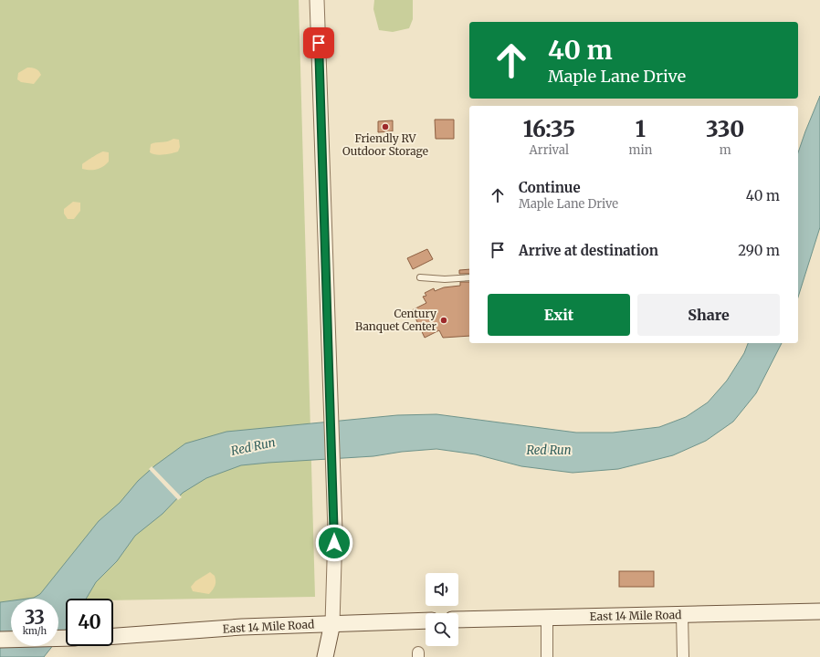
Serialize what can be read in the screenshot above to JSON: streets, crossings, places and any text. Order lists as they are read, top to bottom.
{
  "streets": {
    "main road": ["East 14 Mile Road"]
  },
  "water": ["Red Run"],
  "places": ["Friendly RV Outdoor Storage", "Century Banquet Center"],
  "page": {
    "turn": ["40 m", "Maple Lane Drive"],
    "eta": [
      "16:35",
      "Arrival",
      "1",
      "min",
      "330",
      "m"
    ],
    "list": [
      {
        "name": "Continue",
        "note": "Maple Lane Drive",
        "value": "40 m"
      },
      {
        "name": "Arrive at destination",
        "value": "290 m"
      }
    ],
    "buttons": ["Exit", "Share"],
    "speed": "33 km/h",
    "limit": "40"
  }
}
